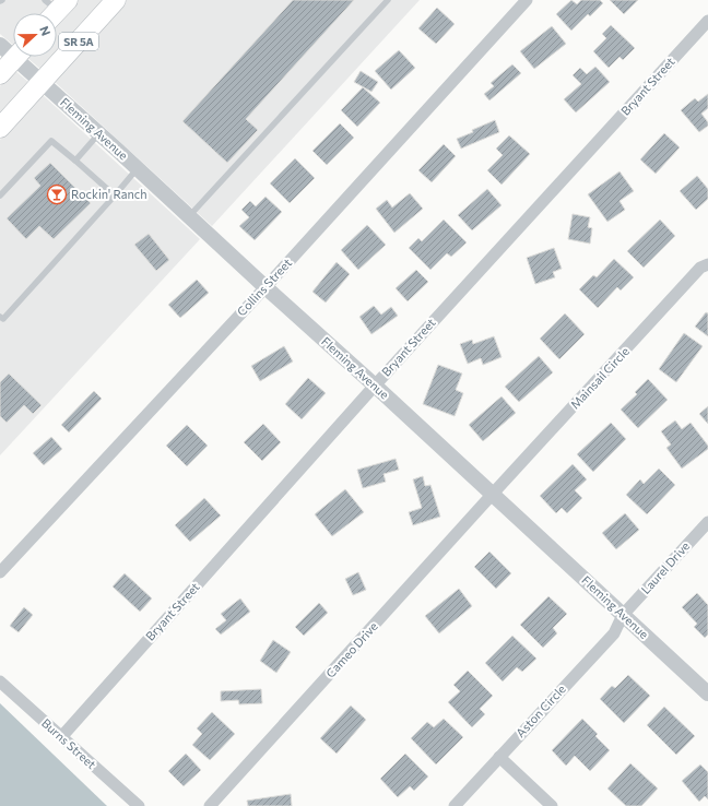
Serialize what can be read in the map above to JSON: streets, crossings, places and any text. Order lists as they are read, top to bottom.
{
  "streets": {
    "main road": ["SR 5A"],
    "street": [
      "Bryant Street",
      "Fleming Avenue",
      "Collins Street",
      "Mainsail Circle",
      "Laurel Drive",
      "Cameo Drive",
      "Aston Circle",
      "Burns Street"
    ]
  },
  "crossings": [
    ["SR 5A", "Fleming Avenue"],
    ["Bryant Street", "Fleming Avenue"],
    ["Bryant Street", "Burns Street"],
    ["Fleming Avenue", "Collins Street"],
    ["Fleming Avenue", "Mainsail Circle"],
    ["Fleming Avenue", "Laurel Drive"],
    ["Fleming Avenue", "Cameo Drive"],
    ["Fleming Avenue", "Aston Circle"],
    ["Mainsail Circle", "Cameo Drive"],
    ["Laurel Drive", "Aston Circle"]
  ],
  "places": {
    "bar": ["Rockin' Ranch"]
  },
  "north": "right"
}
